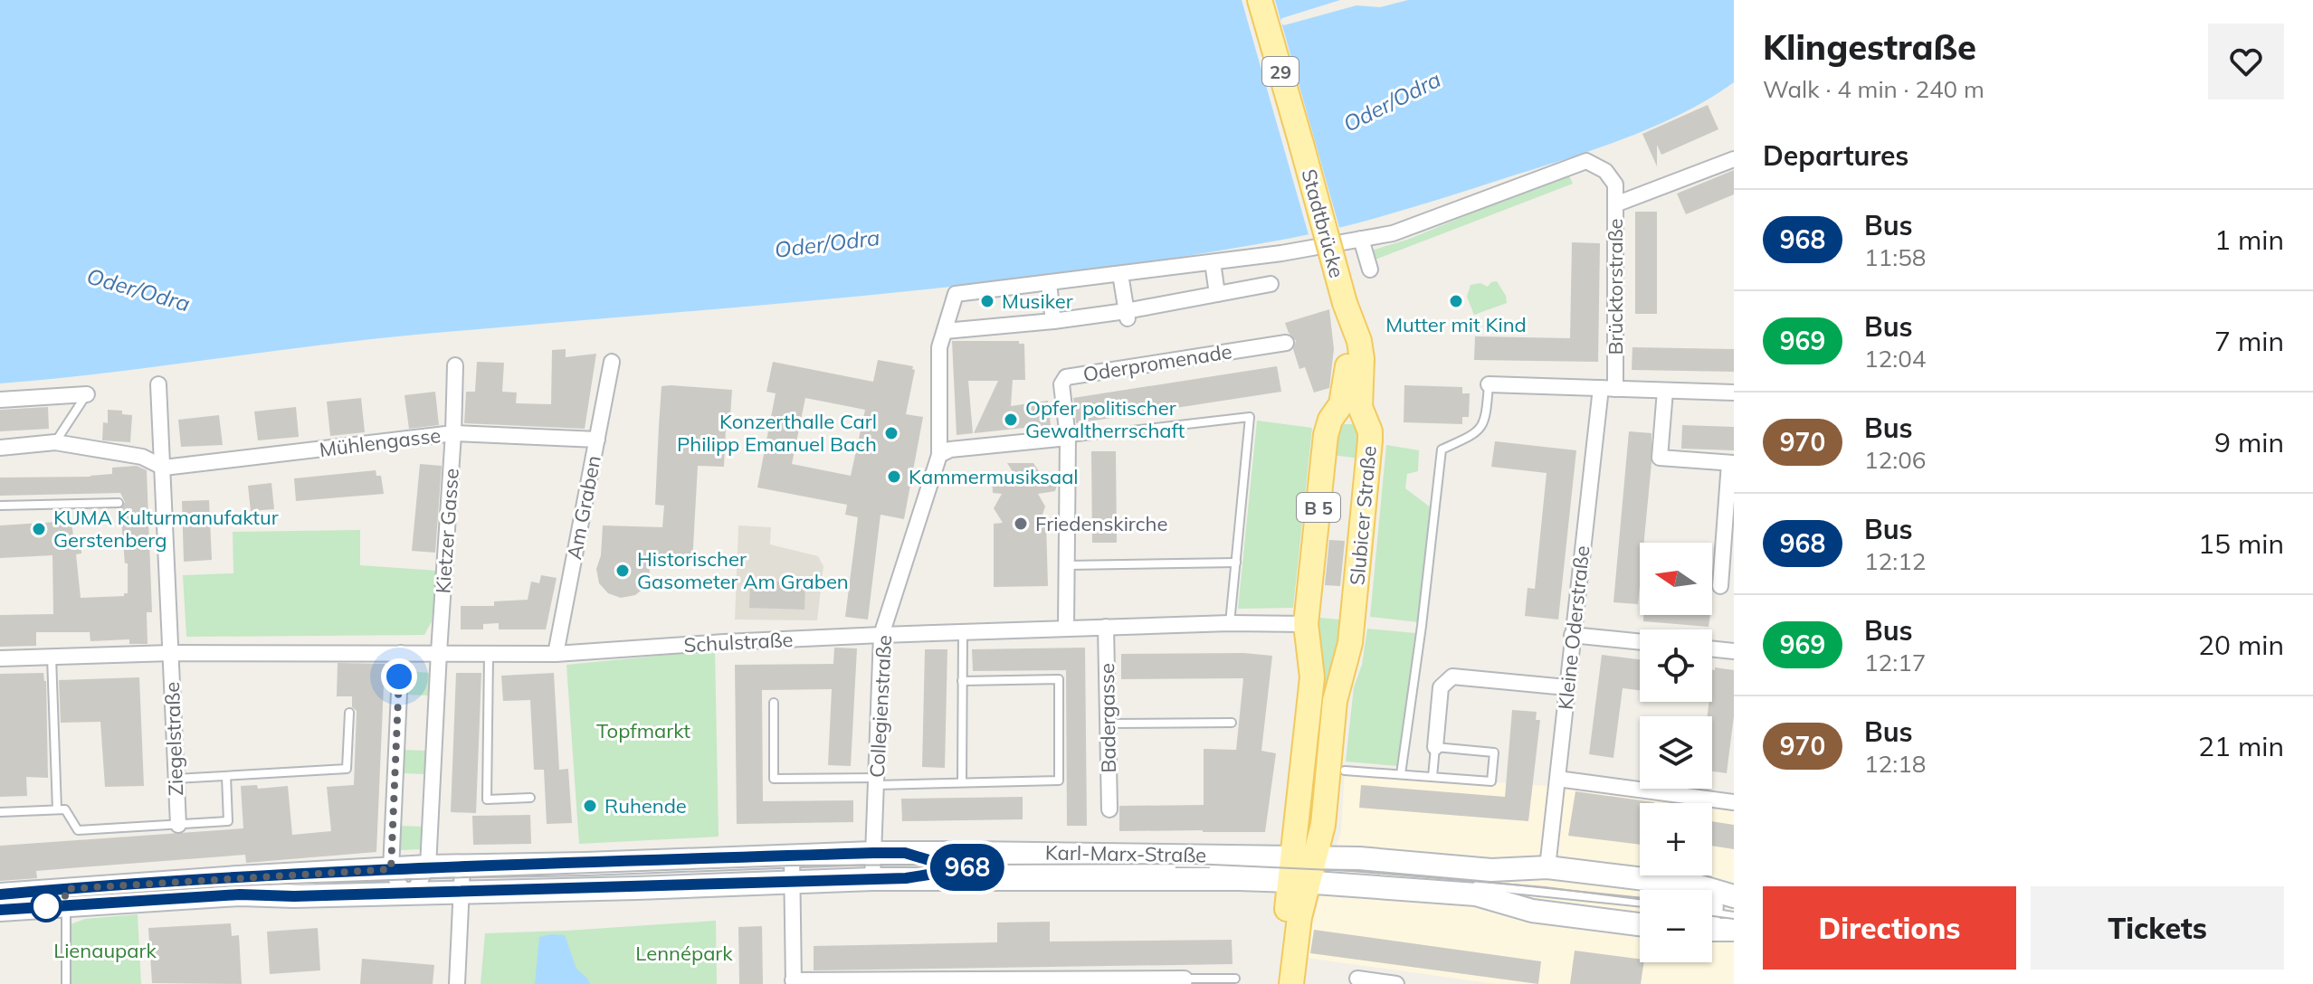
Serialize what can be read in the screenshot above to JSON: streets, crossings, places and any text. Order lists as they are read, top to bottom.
{
  "streets": {
    "main road": [
      "29",
      "Stadtbrücke",
      "B 5",
      "Slubicer Straße"
    ],
    "street": [
      "Brücktorstraße",
      "Oderpromenade",
      "Mühlengasse",
      "Am Graben",
      "Kietzer Gasse",
      "Kleine Oderstraße",
      "Schulstraße",
      "Collegienstraße",
      "Badergasse",
      "Ziegelstraße",
      "Karl-Marx-Straße"
    ]
  },
  "crossings": [
    ["29", "Stadtbrücke"],
    ["Stadtbrücke", "B 5"],
    ["Stadtbrücke", "Slubicer Straße"],
    ["Brücktorstraße", "Kleine Oderstraße"],
    ["Oderpromenade", "Schulstraße"],
    ["Mühlengasse", "Am Graben"],
    ["Mühlengasse", "Kietzer Gasse"],
    ["Mühlengasse", "Ziegelstraße"],
    ["Am Graben", "Schulstraße"],
    ["B 5", "Slubicer Straße"],
    ["B 5", "Schulstraße"],
    ["B 5", "Karl-Marx-Straße"],
    ["Slubicer Straße", "Karl-Marx-Straße"],
    ["Kietzer Gasse", "Schulstraße"],
    ["Kietzer Gasse", "Karl-Marx-Straße"],
    ["Kleine Oderstraße", "Karl-Marx-Straße"],
    ["Schulstraße", "Collegienstraße"],
    ["Schulstraße", "Badergasse"],
    ["Schulstraße", "Ziegelstraße"],
    ["Collegienstraße", "Karl-Marx-Straße"]
  ],
  "water": ["Oder/Odra"],
  "parks": ["Topfmarkt", "Lienaupark", "Lennépark"],
  "places": [
    "Musiker",
    "Mutter mit Kind",
    "Opfer politischer Gewaltherrschaft",
    "Konzerthalle Carl Philipp Emanuel Bach",
    "Kammermusiksaal",
    "Friedenskirche",
    "KUMA Kulturmanufaktur Gerstenberg",
    "Historischer Gasometer Am Graben",
    "Ruhende"
  ],
  "lines": ["bus line 968"],
  "north": "left",
  "page": {
    "on_map": "968",
    "heading": [
      ["Klingestraße", "Walk · 4 min · 240 m"],
      "Departures"
    ],
    "list": [
      {
        "mark": "968",
        "name": "Bus",
        "note": "11:58",
        "value": "1 min"
      },
      {
        "mark": "969",
        "name": "Bus",
        "note": "12:04",
        "value": "7 min"
      },
      {
        "mark": "970",
        "name": "Bus",
        "note": "12:06",
        "value": "9 min"
      },
      {
        "mark": "968",
        "name": "Bus",
        "note": "12:12",
        "value": "15 min"
      },
      {
        "mark": "969",
        "name": "Bus",
        "note": "12:17",
        "value": "20 min"
      },
      {
        "mark": "970",
        "name": "Bus",
        "note": "12:18",
        "value": "21 min"
      }
    ],
    "map_buttons": ["+", "−"],
    "buttons": ["Directions", "Tickets"]
  }
}
